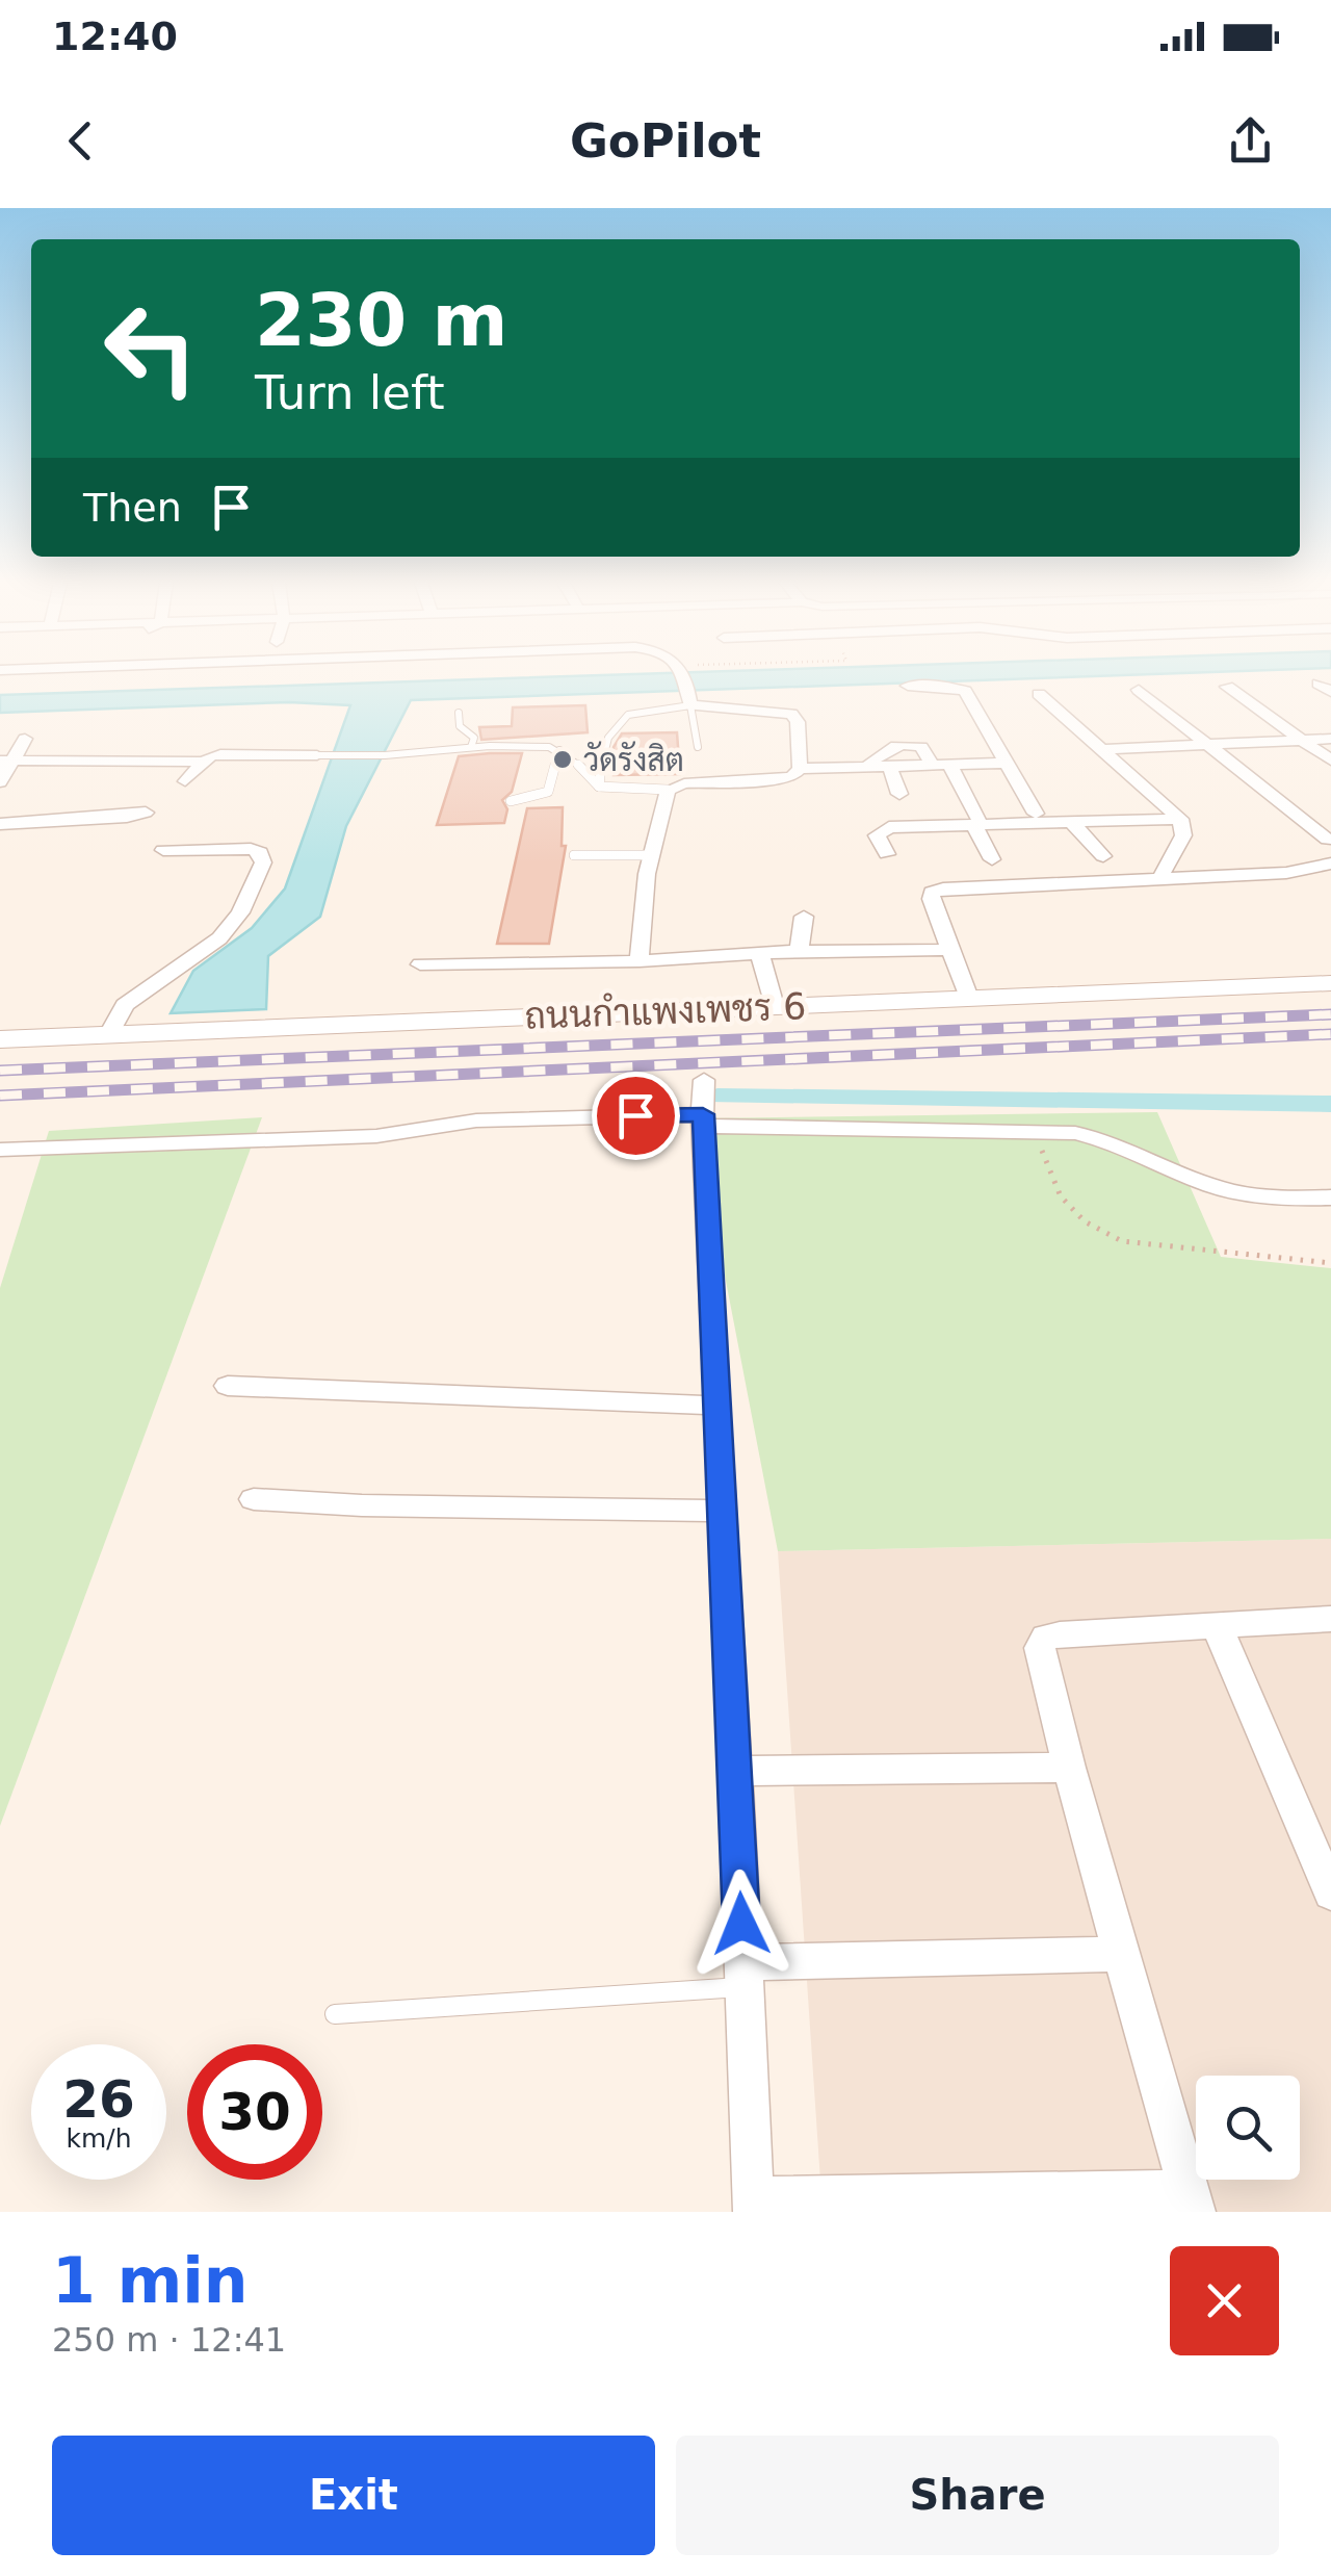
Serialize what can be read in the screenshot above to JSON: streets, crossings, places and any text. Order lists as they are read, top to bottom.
{
  "streets": {
    "main road": ["ถนนกำแพงเพชร 6"]
  },
  "places": ["วัดรังสิต"],
  "page": {
    "status": "12:40",
    "header": "GoPilot",
    "turn": ["230 m", "Turn left"],
    "then": "Then",
    "speed": "26 km/h",
    "limit": "30",
    "heading": ["1 min", "250 m · 12:41"],
    "buttons": ["Exit", "Share"]
  }
}
